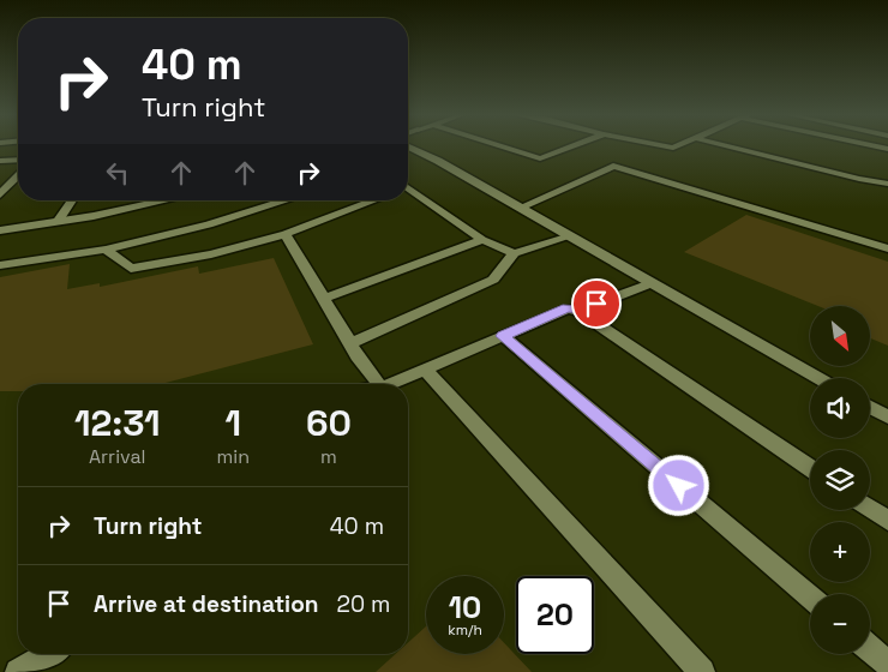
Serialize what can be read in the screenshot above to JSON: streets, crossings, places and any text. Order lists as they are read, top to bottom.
{
  "north": "bottom right",
  "page": {
    "turn": ["40 m", "Turn right"],
    "map_buttons": ["+", "−"],
    "eta": [
      "12:31",
      "Arrival",
      "1",
      "min",
      "60",
      "m"
    ],
    "list": [
      {
        "name": "Turn right",
        "value": "40 m"
      },
      {
        "name": "Arrive at destination",
        "value": "20 m"
      }
    ],
    "speed": "10 km/h",
    "limit": "20"
  }
}
